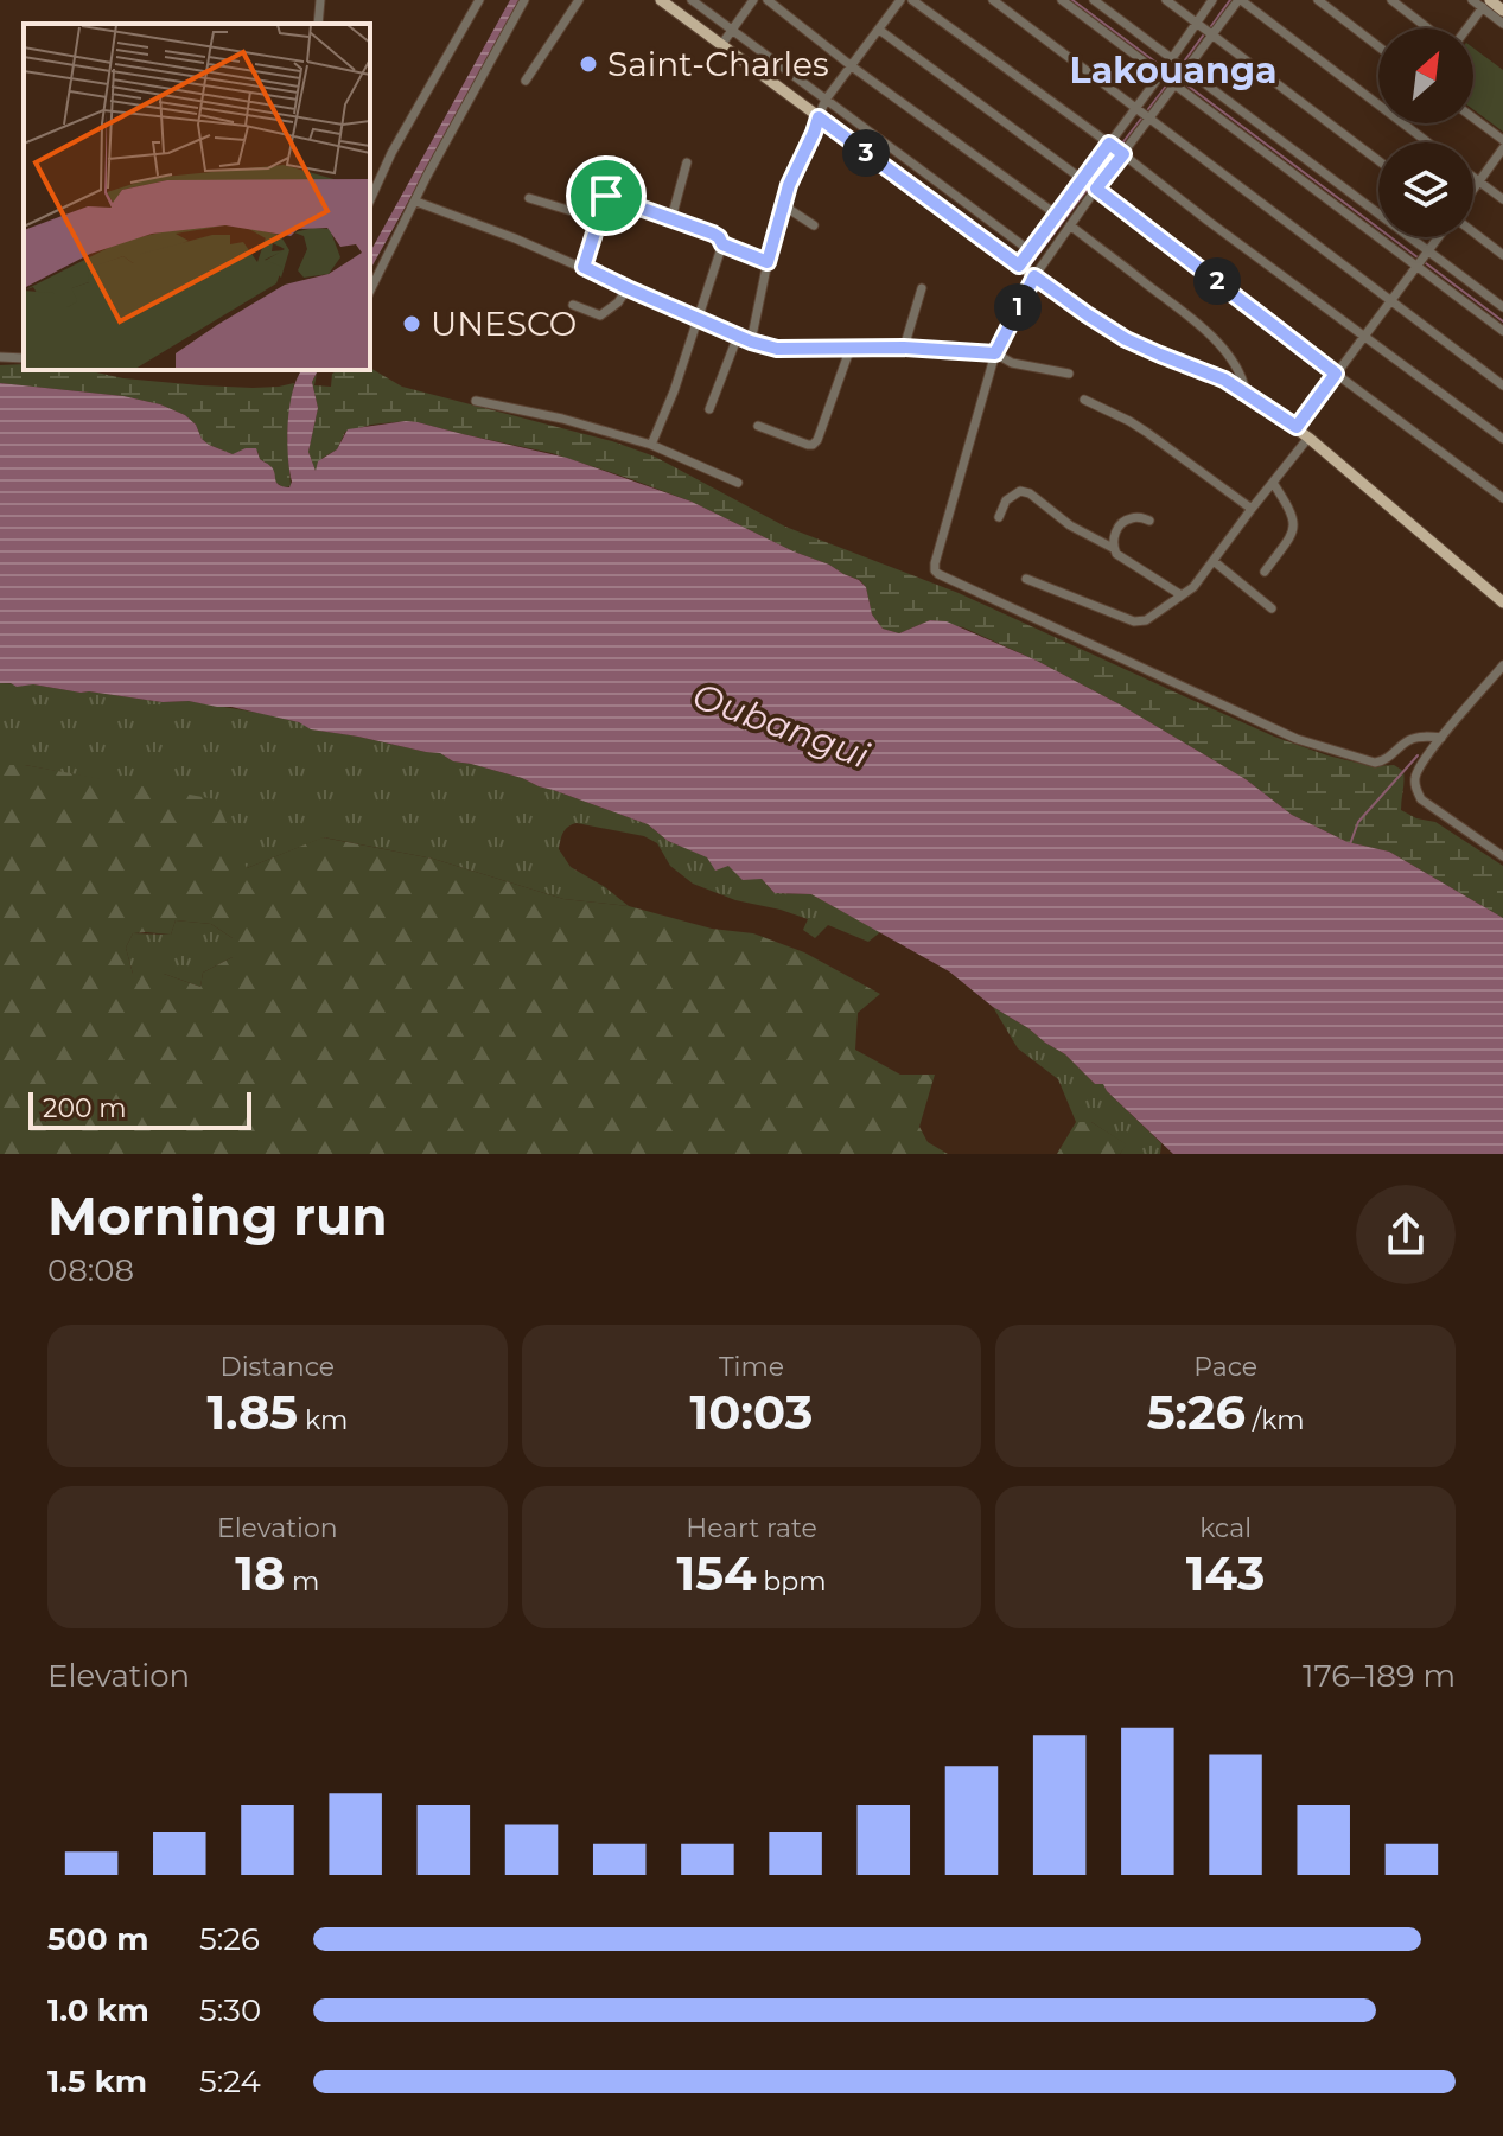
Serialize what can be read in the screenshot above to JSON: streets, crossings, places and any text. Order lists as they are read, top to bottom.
{
  "districts": ["Lakouanga"],
  "water": ["Oubangui"],
  "places": ["Saint-Charles", "UNESCO"],
  "scale_bar": "200 m",
  "north": "top right",
  "page": {
    "pins": ["3", "2", "1"],
    "scale": "200 m",
    "heading": ["Morning run", "08:08"],
    "stats": [
      ["Distance", "1.85 km"],
      ["Time", "10:03"],
      ["Pace", "5:26 /km"],
      ["Elevation", "18 m"],
      ["Heart rate", "154 bpm"],
      ["kcal", "143"]
    ],
    "chart": ["Elevation", "176–189 m"],
    "list": [
      {
        "name": "500 m",
        "note": "5:26"
      },
      {
        "name": "1.0 km",
        "note": "5:30"
      },
      {
        "name": "1.5 km",
        "note": "5:24"
      }
    ]
  }
}
